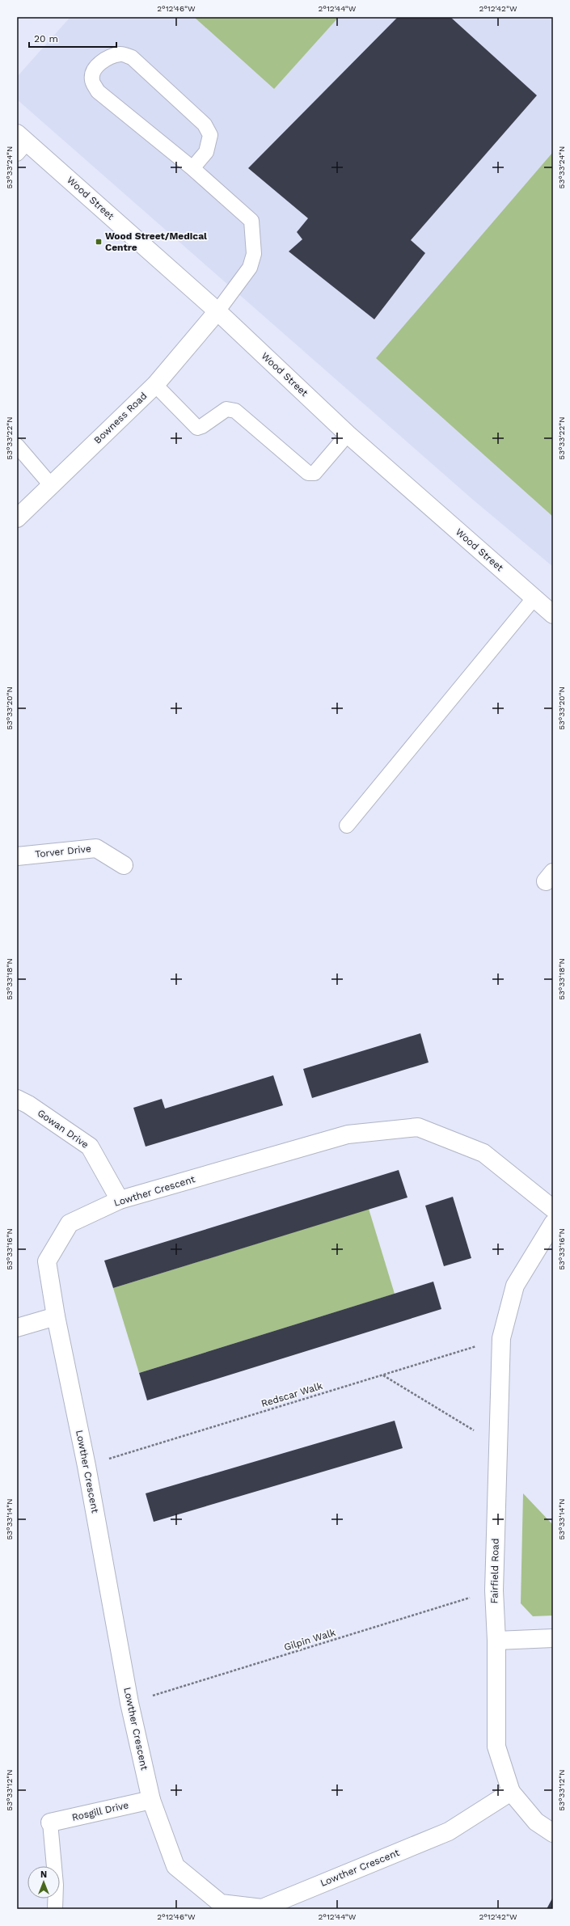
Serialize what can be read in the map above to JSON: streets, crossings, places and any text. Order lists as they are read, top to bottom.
{
  "streets": {
    "street": [
      "Wood Street",
      "Bowness Road",
      "Torver Drive",
      "Gowan Drive",
      "Lowther Crescent",
      "Fairfield Road",
      "Rosgill Drive"
    ],
    "path": ["Redscar Walk", "Gilpin Walk"]
  },
  "crossings": [
    ["Wood Street", "Bowness Road"],
    ["Gowan Drive", "Lowther Crescent"],
    ["Lowther Crescent", "Redscar Walk"],
    ["Lowther Crescent", "Fairfield Road"],
    ["Lowther Crescent", "Gilpin Walk"],
    ["Lowther Crescent", "Rosgill Drive"],
    ["Redscar Walk", "Fairfield Road"],
    ["Fairfield Road", "Gilpin Walk"]
  ],
  "places": {
    "transit": ["Wood Street/Medical Centre"]
  },
  "scale_bar": "20 m",
  "north": "top",
  "coordinates": [
    "2°12'46\"W",
    "2°12'44\"W",
    "2°12'42\"W",
    "53°33'24\"N",
    "53°33'22\"N",
    "53°33'20\"N",
    "53°33'18\"N",
    "53°33'16\"N",
    "53°33'14\"N",
    "53°33'12\"N"
  ]
}
